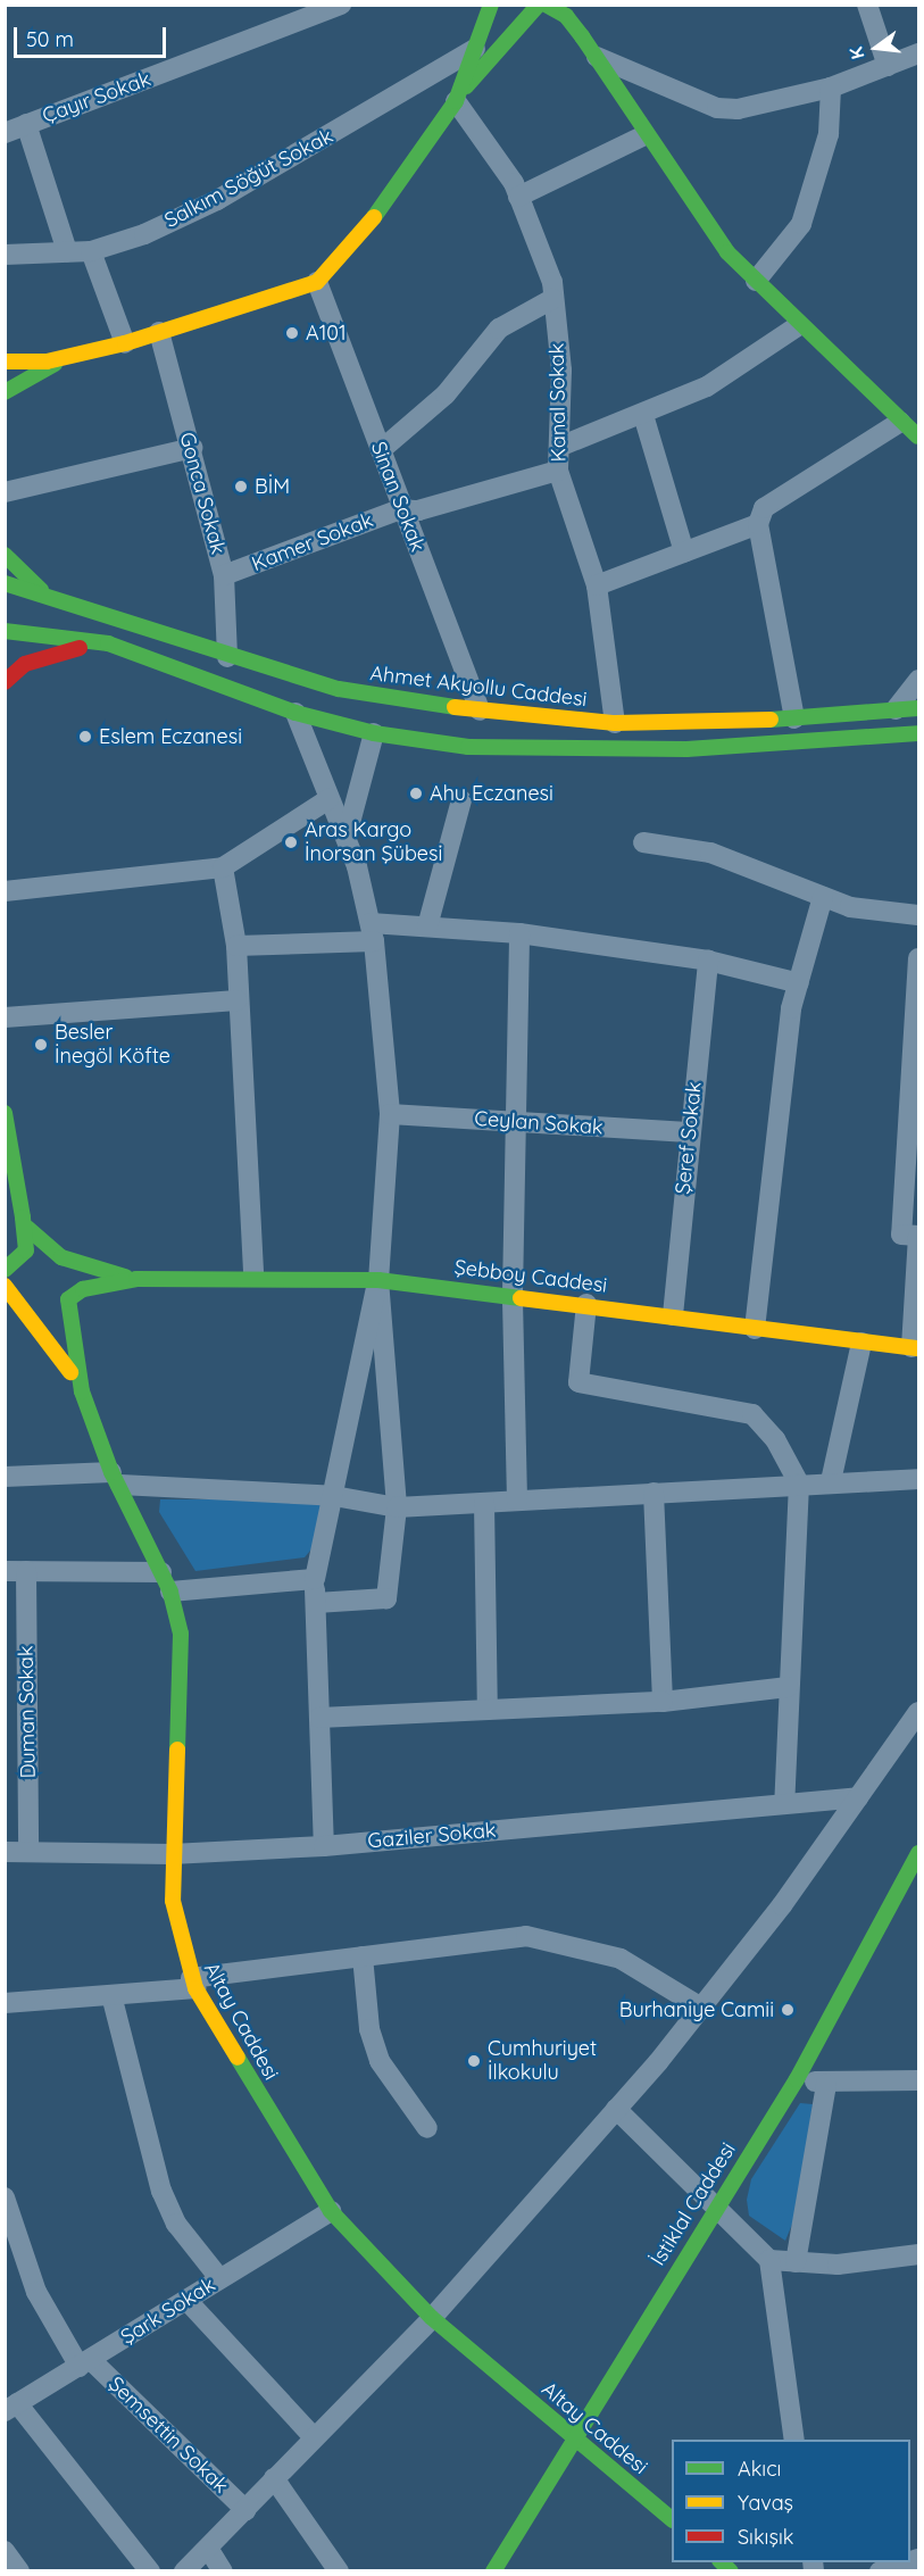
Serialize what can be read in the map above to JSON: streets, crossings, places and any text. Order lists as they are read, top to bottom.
{
  "streets": {
    "main road": [
      "Ahmet Akyollu Caddesi",
      "Şebboy Caddesi",
      "Altay Caddesi",
      "İstiklal Caddesi"
    ],
    "street": [
      "Çayır Sokak",
      "Salkım Söğüt Sokak",
      "Kanal Sokak",
      "Gonca Sokak",
      "Sinan Sokak",
      "Kamer Sokak",
      "Ceylan Sokak",
      "Şeref Sokak",
      "Duman Sokak",
      "Gaziler Sokak",
      "Şark Sokak",
      "Şemsettin Sokak"
    ]
  },
  "crossings": [
    ["Kanal Sokak", "Kamer Sokak"],
    ["Kanal Sokak", "Ahmet Akyollu Caddesi"],
    ["Gonca Sokak", "Kamer Sokak"],
    ["Gonca Sokak", "Ahmet Akyollu Caddesi"],
    ["Sinan Sokak", "Kamer Sokak"],
    ["Sinan Sokak", "Ahmet Akyollu Caddesi"],
    ["Ceylan Sokak", "Şeref Sokak"],
    ["Şeref Sokak", "Şebboy Caddesi"],
    ["Duman Sokak", "Gaziler Sokak"],
    ["Gaziler Sokak", "Altay Caddesi"],
    ["Altay Caddesi", "İstiklal Caddesi"],
    ["Altay Caddesi", "Şark Sokak"],
    ["Şark Sokak", "Şemsettin Sokak"]
  ],
  "places": [
    "A101",
    "BİM",
    "Eslem Eczanesi",
    "Ahu Eczanesi",
    "Aras Kargo İnorsan Şübesi",
    "Besler İnegöl Köfte",
    "Burhaniye Camii",
    "Cumhuriyet İlkokulu"
  ],
  "legend": ["Akıcı", "Yavaş", "Sıkışık"],
  "scale_bar": "50 m",
  "north": "left"
}
